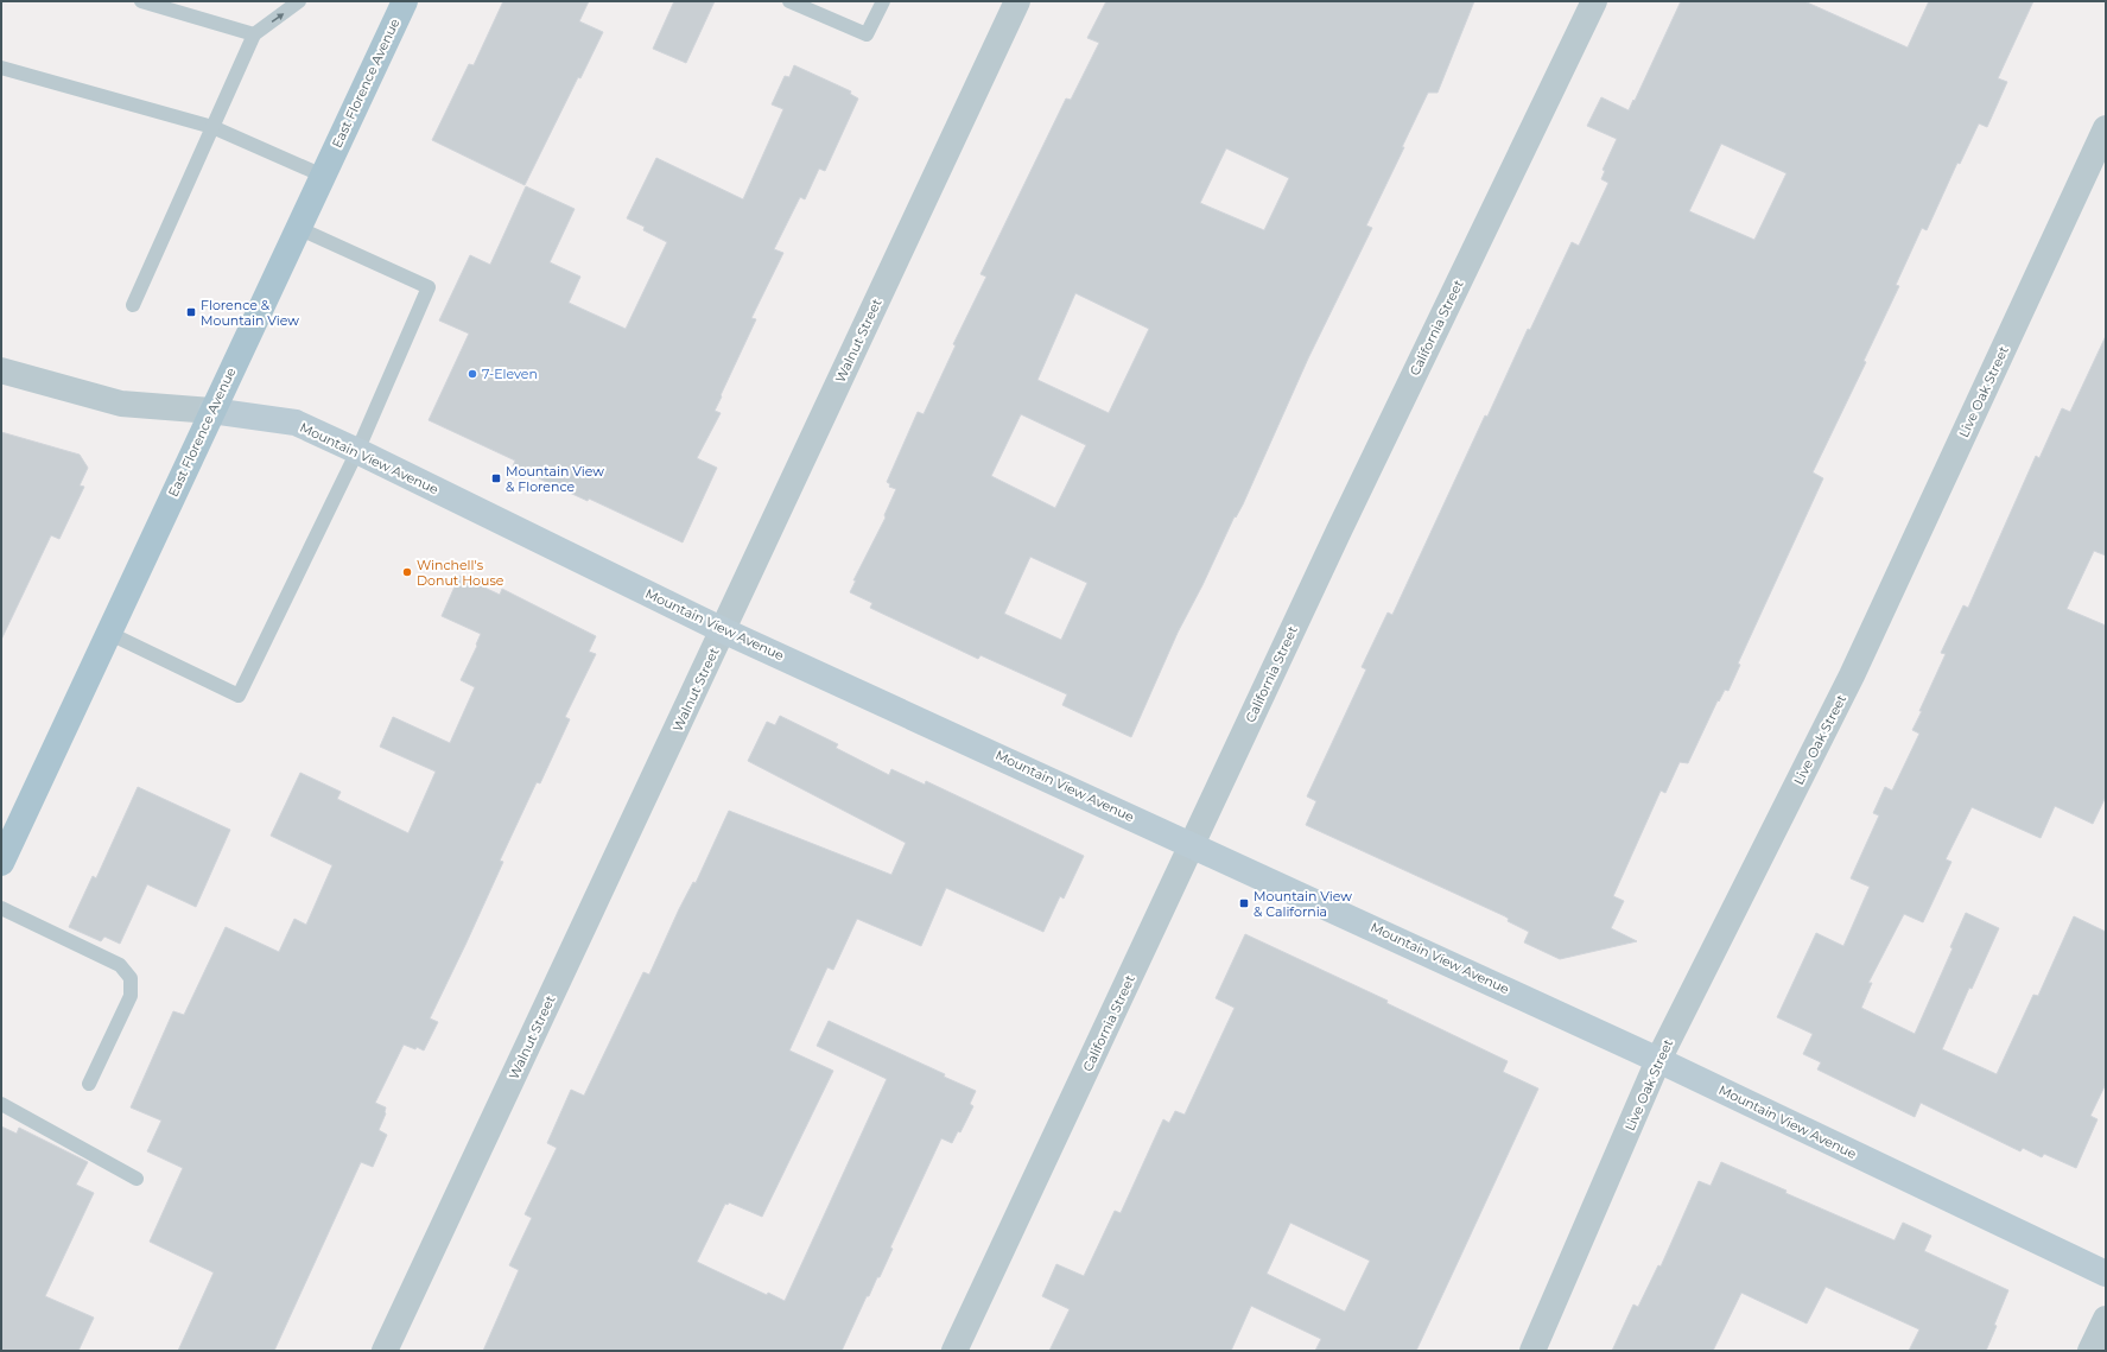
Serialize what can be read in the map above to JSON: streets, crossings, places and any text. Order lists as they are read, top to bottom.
{
  "streets": {
    "main road": ["East Florence Avenue"],
    "street": [
      "California Street",
      "Walnut Street",
      "Live Oak Street",
      "Mountain View Avenue"
    ]
  },
  "crossings": [
    ["East Florence Avenue", "Mountain View Avenue"],
    ["California Street", "Mountain View Avenue"],
    ["Walnut Street", "Mountain View Avenue"],
    ["Live Oak Street", "Mountain View Avenue"]
  ],
  "places": {
    "transit": ["Florence & Mountain View", "Mountain View & Florence", "Mountain View & California"],
    "other": ["7-Eleven", "Winchell's Donut House"]
  }
}
